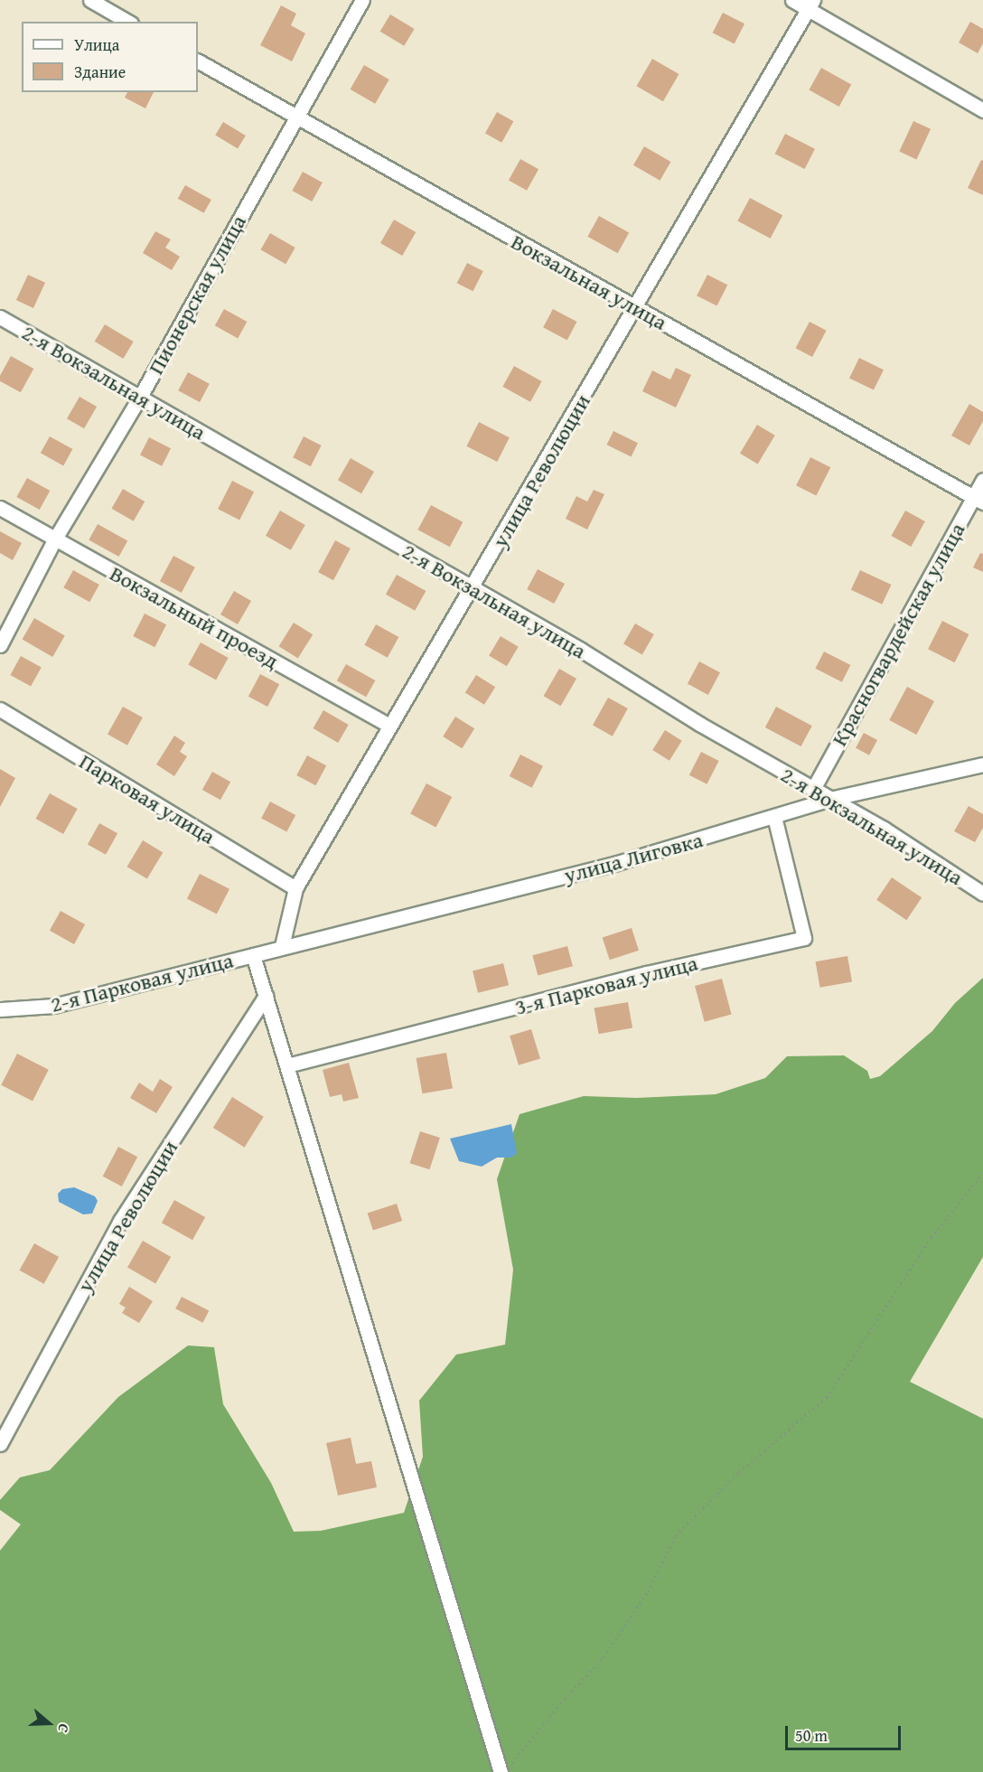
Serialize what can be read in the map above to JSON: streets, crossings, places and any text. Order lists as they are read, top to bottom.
{
  "streets": {
    "street": [
      "Вокзальная улица",
      "Пионерская улица",
      "2-я Вокзальная улица",
      "улица Революции",
      "Вокзальный проезд",
      "Красногвардейская улица",
      "Парковая улица",
      "улица Лиговка",
      "2-я Парковая улица",
      "3-я Парковая улица"
    ]
  },
  "crossings": [
    ["Вокзальная улица", "Пионерская улица"],
    ["Вокзальная улица", "улица Революции"],
    ["Вокзальная улица", "Красногвардейская улица"],
    ["Пионерская улица", "2-я Вокзальная улица"],
    ["Пионерская улица", "Вокзальный проезд"],
    ["2-я Вокзальная улица", "улица Революции"],
    ["2-я Вокзальная улица", "Красногвардейская улица"],
    ["2-я Вокзальная улица", "улица Лиговка"],
    ["улица Революции", "Вокзальный проезд"],
    ["улица Революции", "Парковая улица"],
    ["улица Революции", "улица Лиговка"],
    ["улица Революции", "2-я Парковая улица"],
    ["улица Лиговка", "2-я Парковая улица"],
    ["улица Лиговка", "3-я Парковая улица"]
  ],
  "legend": ["Улица", "Здание"],
  "scale_bar": "50 m",
  "north": "right"
}
